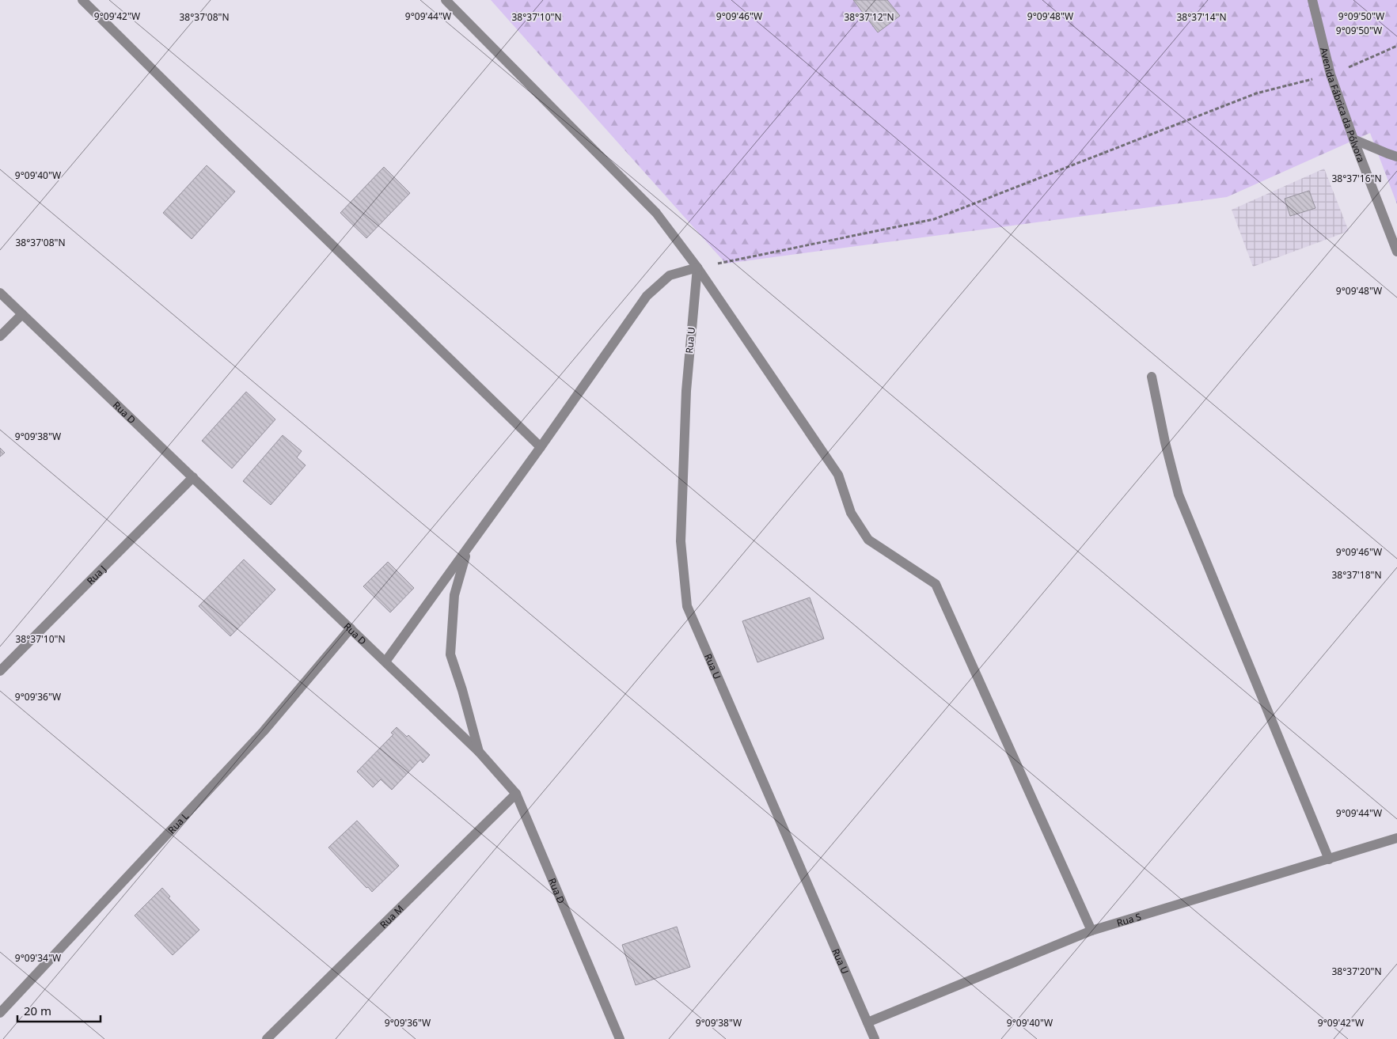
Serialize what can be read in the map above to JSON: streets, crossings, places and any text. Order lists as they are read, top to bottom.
{
  "streets": {
    "street": [
      "Avenida Fábrica da Pólvora",
      "Rua U",
      "Rua D",
      "Rua J",
      "Rua L",
      "Rua M",
      "Rua S"
    ]
  },
  "crossings": [
    ["Rua U", "Rua S"],
    ["Rua D", "Rua J"],
    ["Rua D", "Rua L"],
    ["Rua D", "Rua M"]
  ],
  "scale_bar": "20 m",
  "coordinates": [
    "9°09'42\"W",
    "9°09'44\"W",
    "9°09'46\"W",
    "9°09'48\"W",
    "9°09'50\"W",
    "38°37'08\"N",
    "38°37'10\"N",
    "38°37'12\"N",
    "38°37'14\"N",
    "9°09'40\"W",
    "38°37'16\"N",
    "9°09'38\"W",
    "38°37'18\"N",
    "9°09'36\"W",
    "9°09'34\"W",
    "38°37'20\"N"
  ]
}
